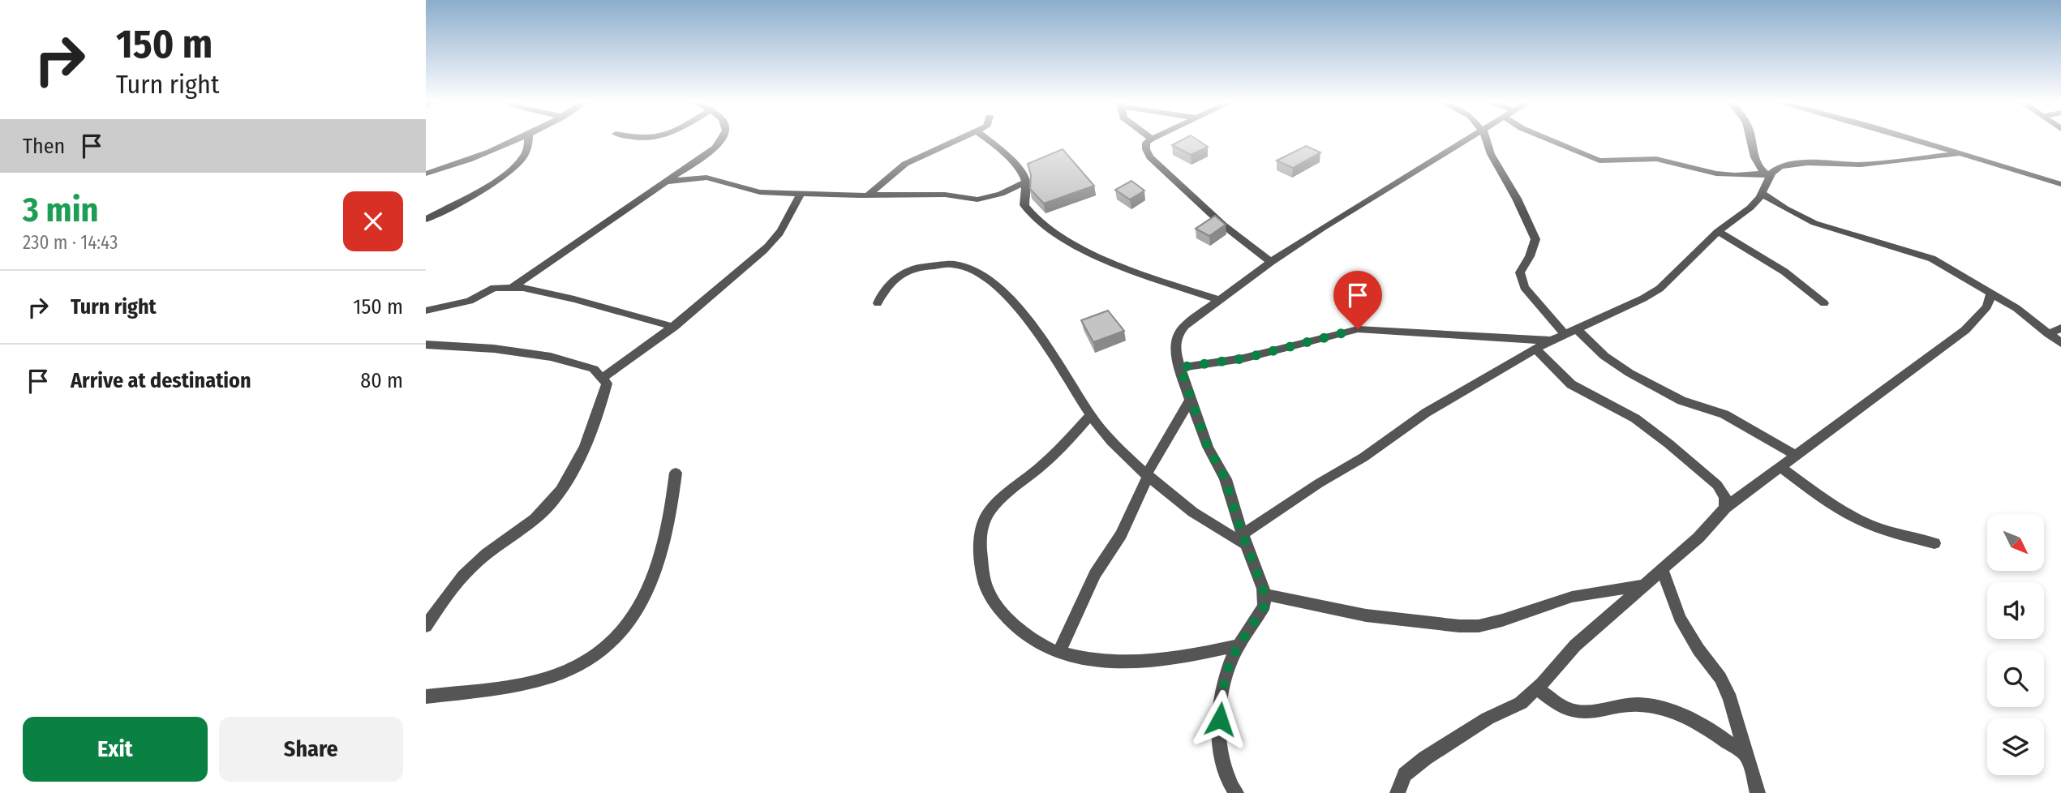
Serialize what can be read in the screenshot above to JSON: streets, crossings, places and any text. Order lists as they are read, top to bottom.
{
  "north": "bottom right",
  "page": {
    "turn": ["150 m", "Turn right"],
    "then": "Then",
    "heading": ["3 min", "230 m · 14:43"],
    "list": [
      {
        "name": "Turn right",
        "value": "150 m"
      },
      {
        "name": "Arrive at destination",
        "value": "80 m"
      }
    ],
    "buttons": ["Exit", "Share"]
  }
}
